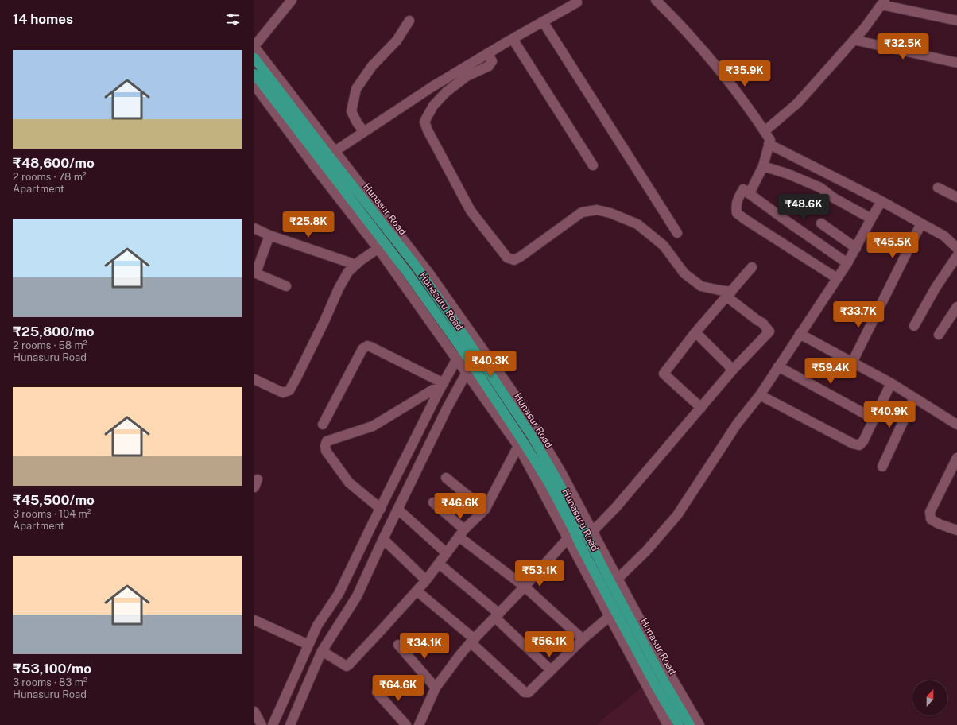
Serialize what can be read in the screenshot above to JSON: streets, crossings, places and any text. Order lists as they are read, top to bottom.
{
  "streets": {
    "highway": ["Hunasur Road", "Hunasuru Road"]
  },
  "north": "top",
  "page": {
    "heading": "14 homes",
    "price": [
      "₹32.5K",
      "₹35.9K",
      "₹48.6K",
      "₹25.8K",
      "₹45.5K",
      "₹33.7K",
      "₹40.3K",
      "₹59.4K",
      "₹40.9K",
      "₹46.6K",
      "₹53.1K",
      "₹56.1K",
      "₹34.1K",
      "₹64.6K"
    ],
    "list": [
      {
        "name": "₹48,600/mo",
        "note": "2 rooms · 78 m² · Apartment"
      },
      {
        "name": "₹25,800/mo",
        "note": "2 rooms · 58 m² · Hunasuru Road"
      },
      {
        "name": "₹45,500/mo",
        "note": "3 rooms · 104 m² · Apartment"
      },
      {
        "name": "₹53,100/mo",
        "note": "3 rooms · 83 m² · Hunasuru Road"
      }
    ]
  }
}
